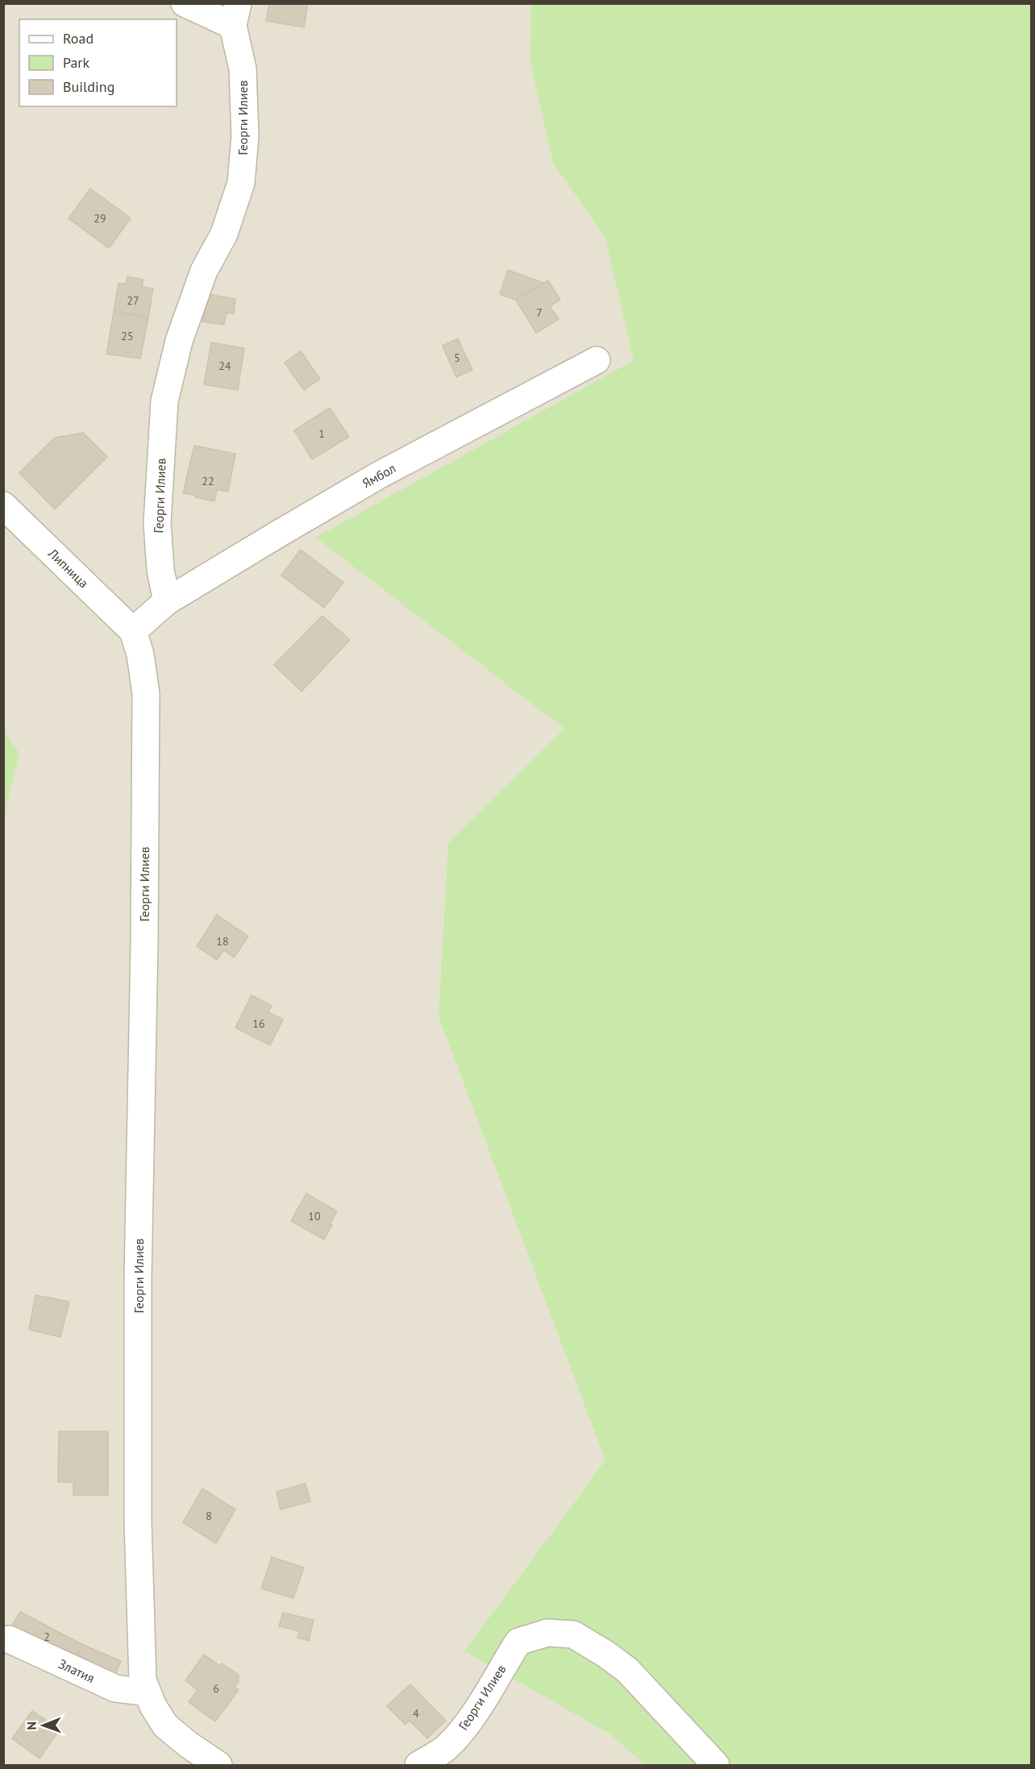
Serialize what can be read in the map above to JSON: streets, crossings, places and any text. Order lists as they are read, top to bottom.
{
  "streets": {
    "street": [
      "Георги Илиев",
      "Ямбол",
      "Липница",
      "Златия"
    ]
  },
  "crossings": [
    ["Георги Илиев", "Ямбол"],
    ["Георги Илиев", "Липница"],
    ["Георги Илиев", "Златия"]
  ],
  "house_numbers": [
    "29",
    "27",
    "7",
    "25",
    "5",
    "24",
    "1",
    "22",
    "18",
    "16",
    "10",
    "8",
    "2",
    "6",
    "4"
  ],
  "legend": ["Road", "Park", "Building"],
  "north": "left"
}
